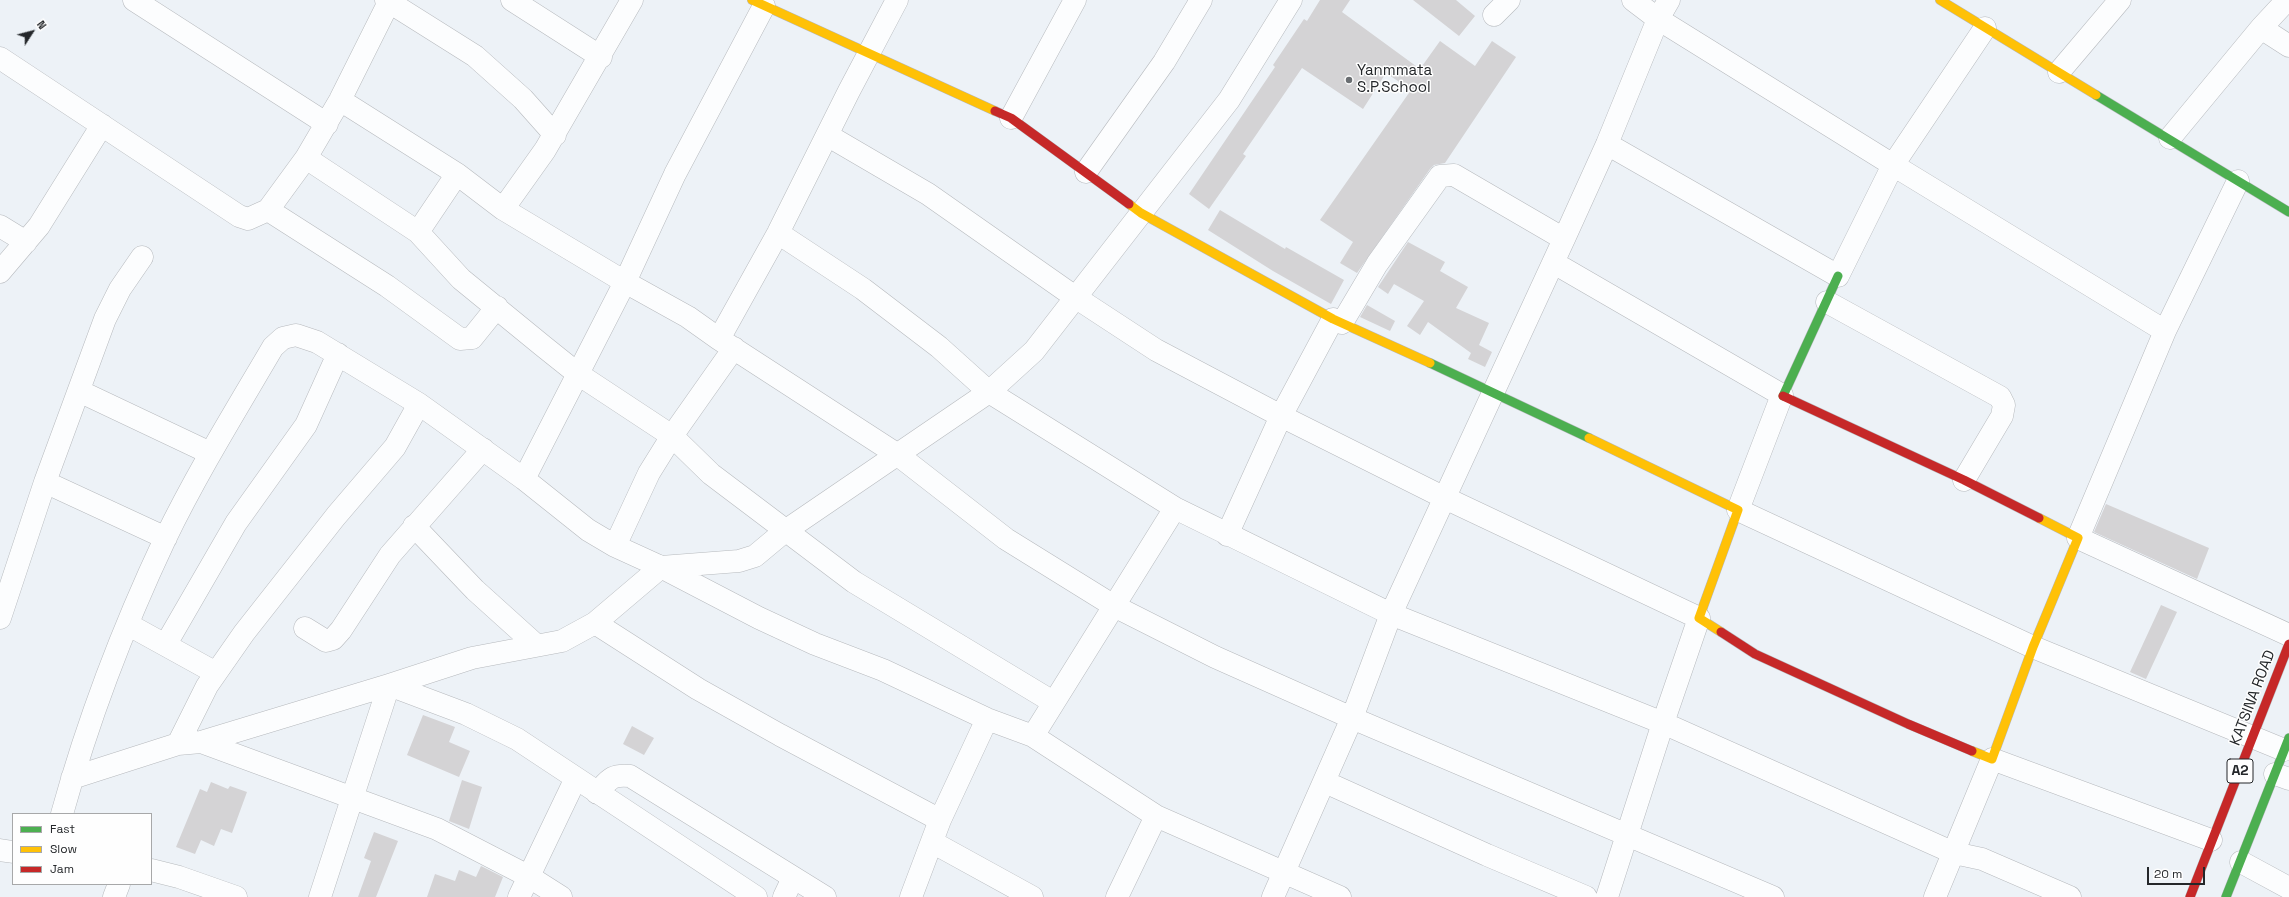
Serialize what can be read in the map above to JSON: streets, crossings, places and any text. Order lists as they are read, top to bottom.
{
  "streets": {
    "main road": ["KATSINA ROAD", "A2"]
  },
  "places": ["Yanmmata S.P.School"],
  "legend": ["Fast", "Slow", "Jam"],
  "scale_bar": "20 m",
  "north": "top right"
}
